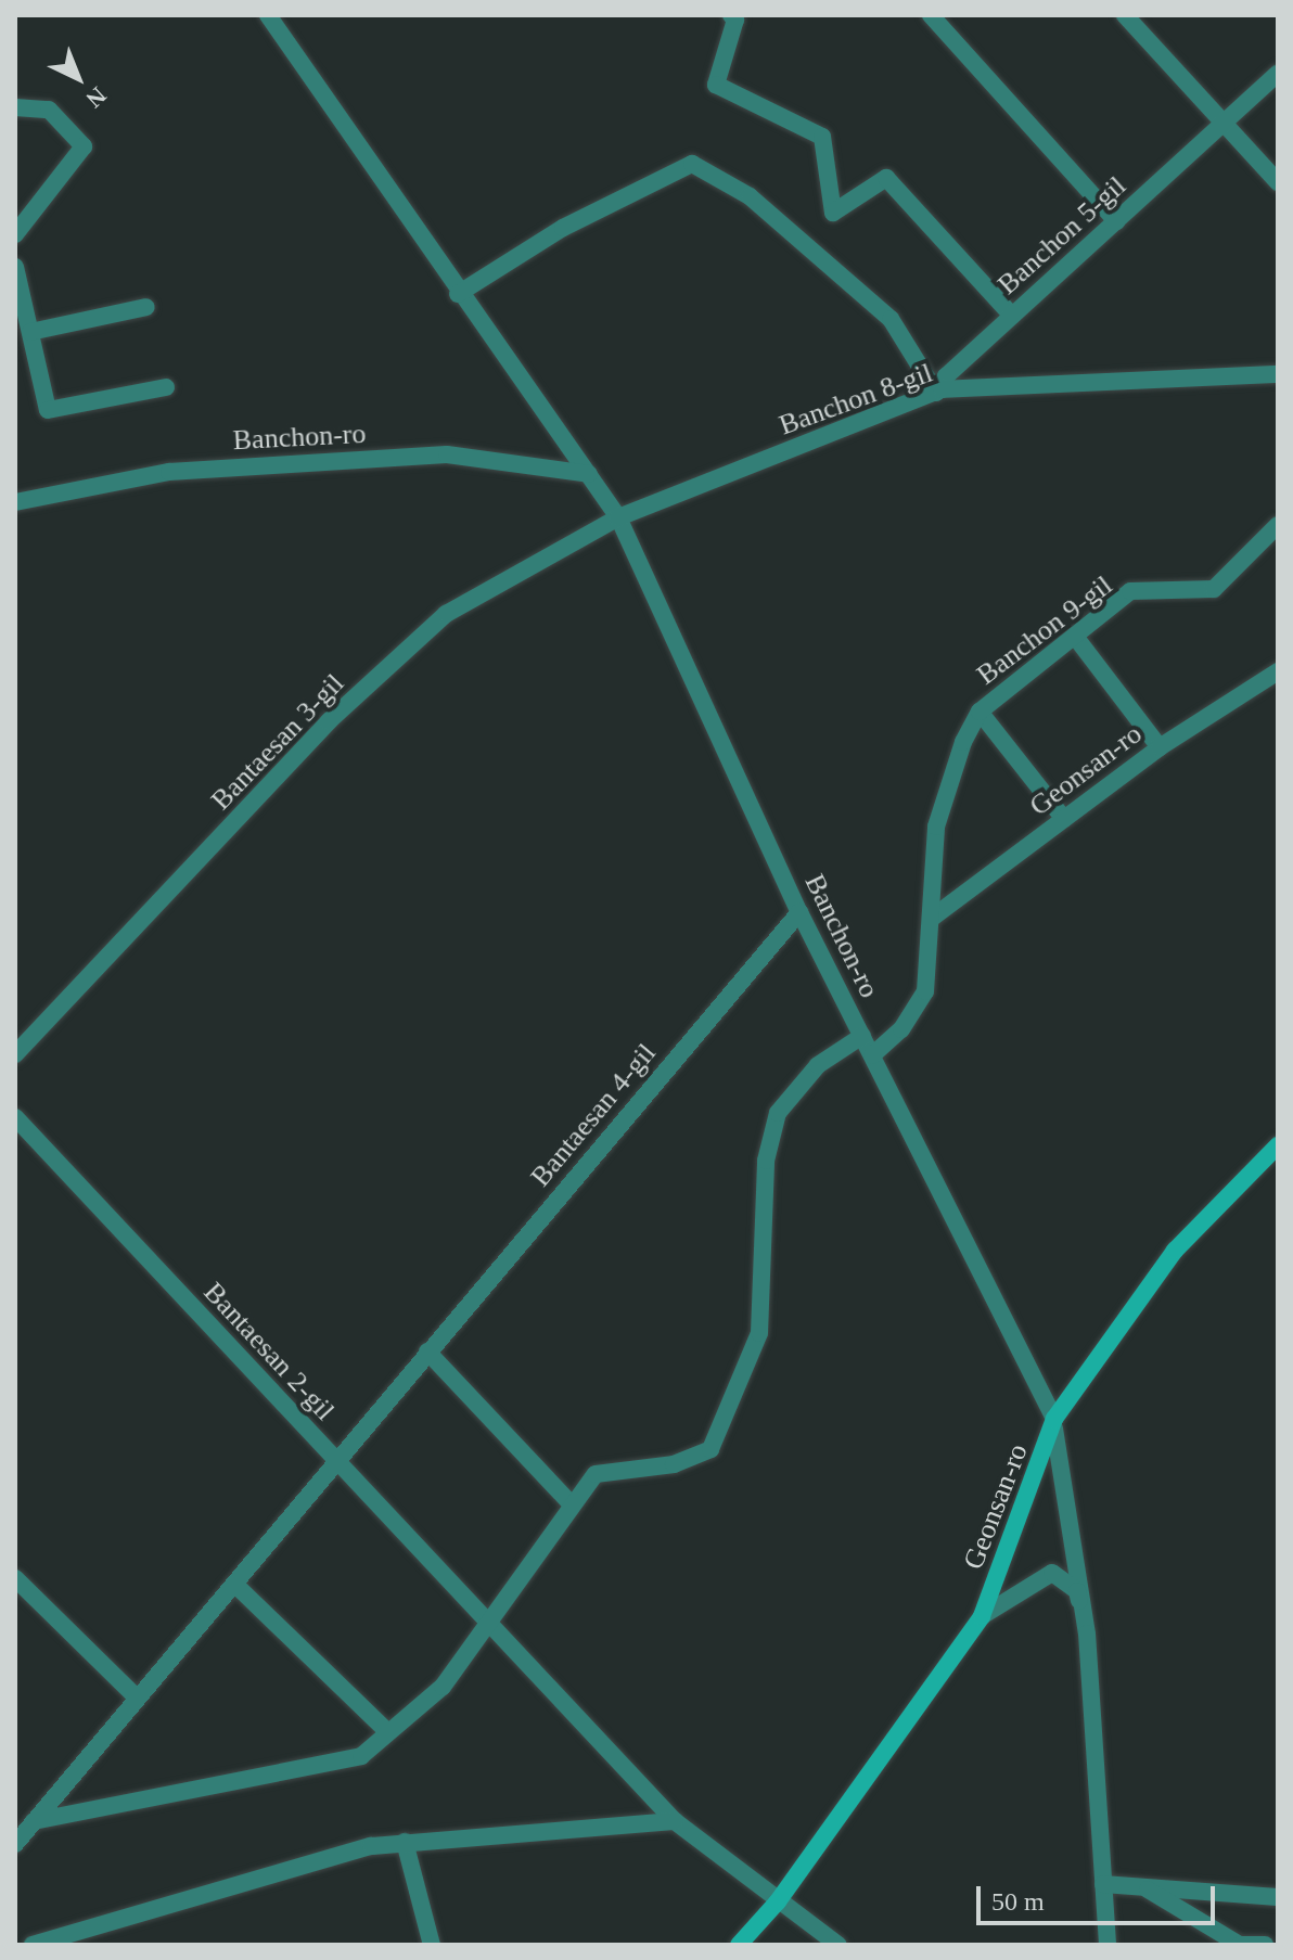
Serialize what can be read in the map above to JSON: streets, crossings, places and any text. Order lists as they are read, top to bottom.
{
  "streets": {
    "street": [
      "Banchon 5-gil",
      "Banchon 8-gil",
      "Banchon-ro",
      "Banchon 9-gil",
      "Bantaesan 3-gil",
      "Geonsan-ro",
      "Bantaesan 4-gil",
      "Bantaesan 2-gil"
    ]
  },
  "crossings": [
    ["Banchon 5-gil", "Banchon 8-gil"],
    ["Banchon 8-gil", "Banchon-ro"],
    ["Banchon 8-gil", "Bantaesan 3-gil"],
    ["Banchon-ro", "Banchon 9-gil"],
    ["Banchon-ro", "Bantaesan 3-gil"],
    ["Banchon-ro", "Geonsan-ro"],
    ["Banchon-ro", "Bantaesan 4-gil"],
    ["Banchon 9-gil", "Geonsan-ro"],
    ["Bantaesan 4-gil", "Bantaesan 2-gil"]
  ],
  "scale_bar": "50 m",
  "north": "bottom right"
}
